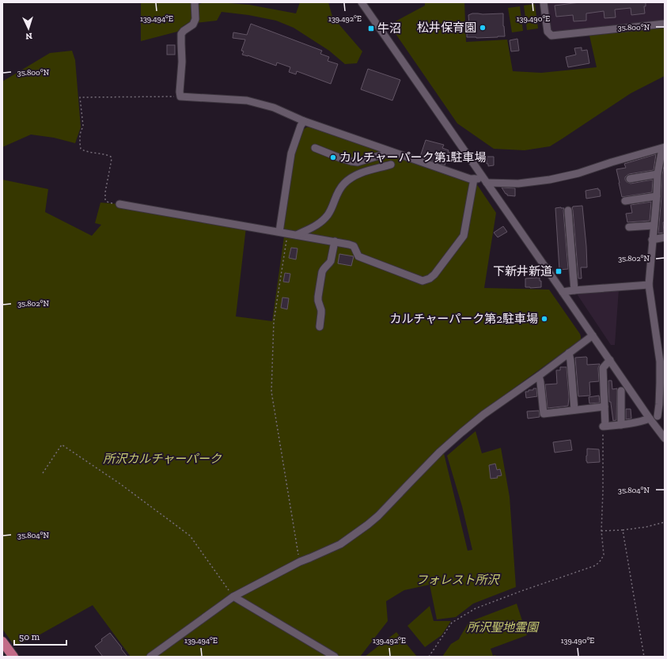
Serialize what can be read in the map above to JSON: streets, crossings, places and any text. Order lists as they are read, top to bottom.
{
  "parks": ["所沢カルチャーパーク", "フォレスト所沢", "所沢聖地霊園"],
  "places": {
    "other": ["松井保育園", "カルチャーパーク第1駐車場", "カルチャーパーク第2駐車場"],
    "transit": ["牛沼", "下新井新道"]
  },
  "scale_bar": "50 m",
  "north": "bottom",
  "coordinates": [
    "139.494°E",
    "139.492°E",
    "139.490°E",
    "35.800°N",
    "35.802°N",
    "35.804°N"
  ]
}
